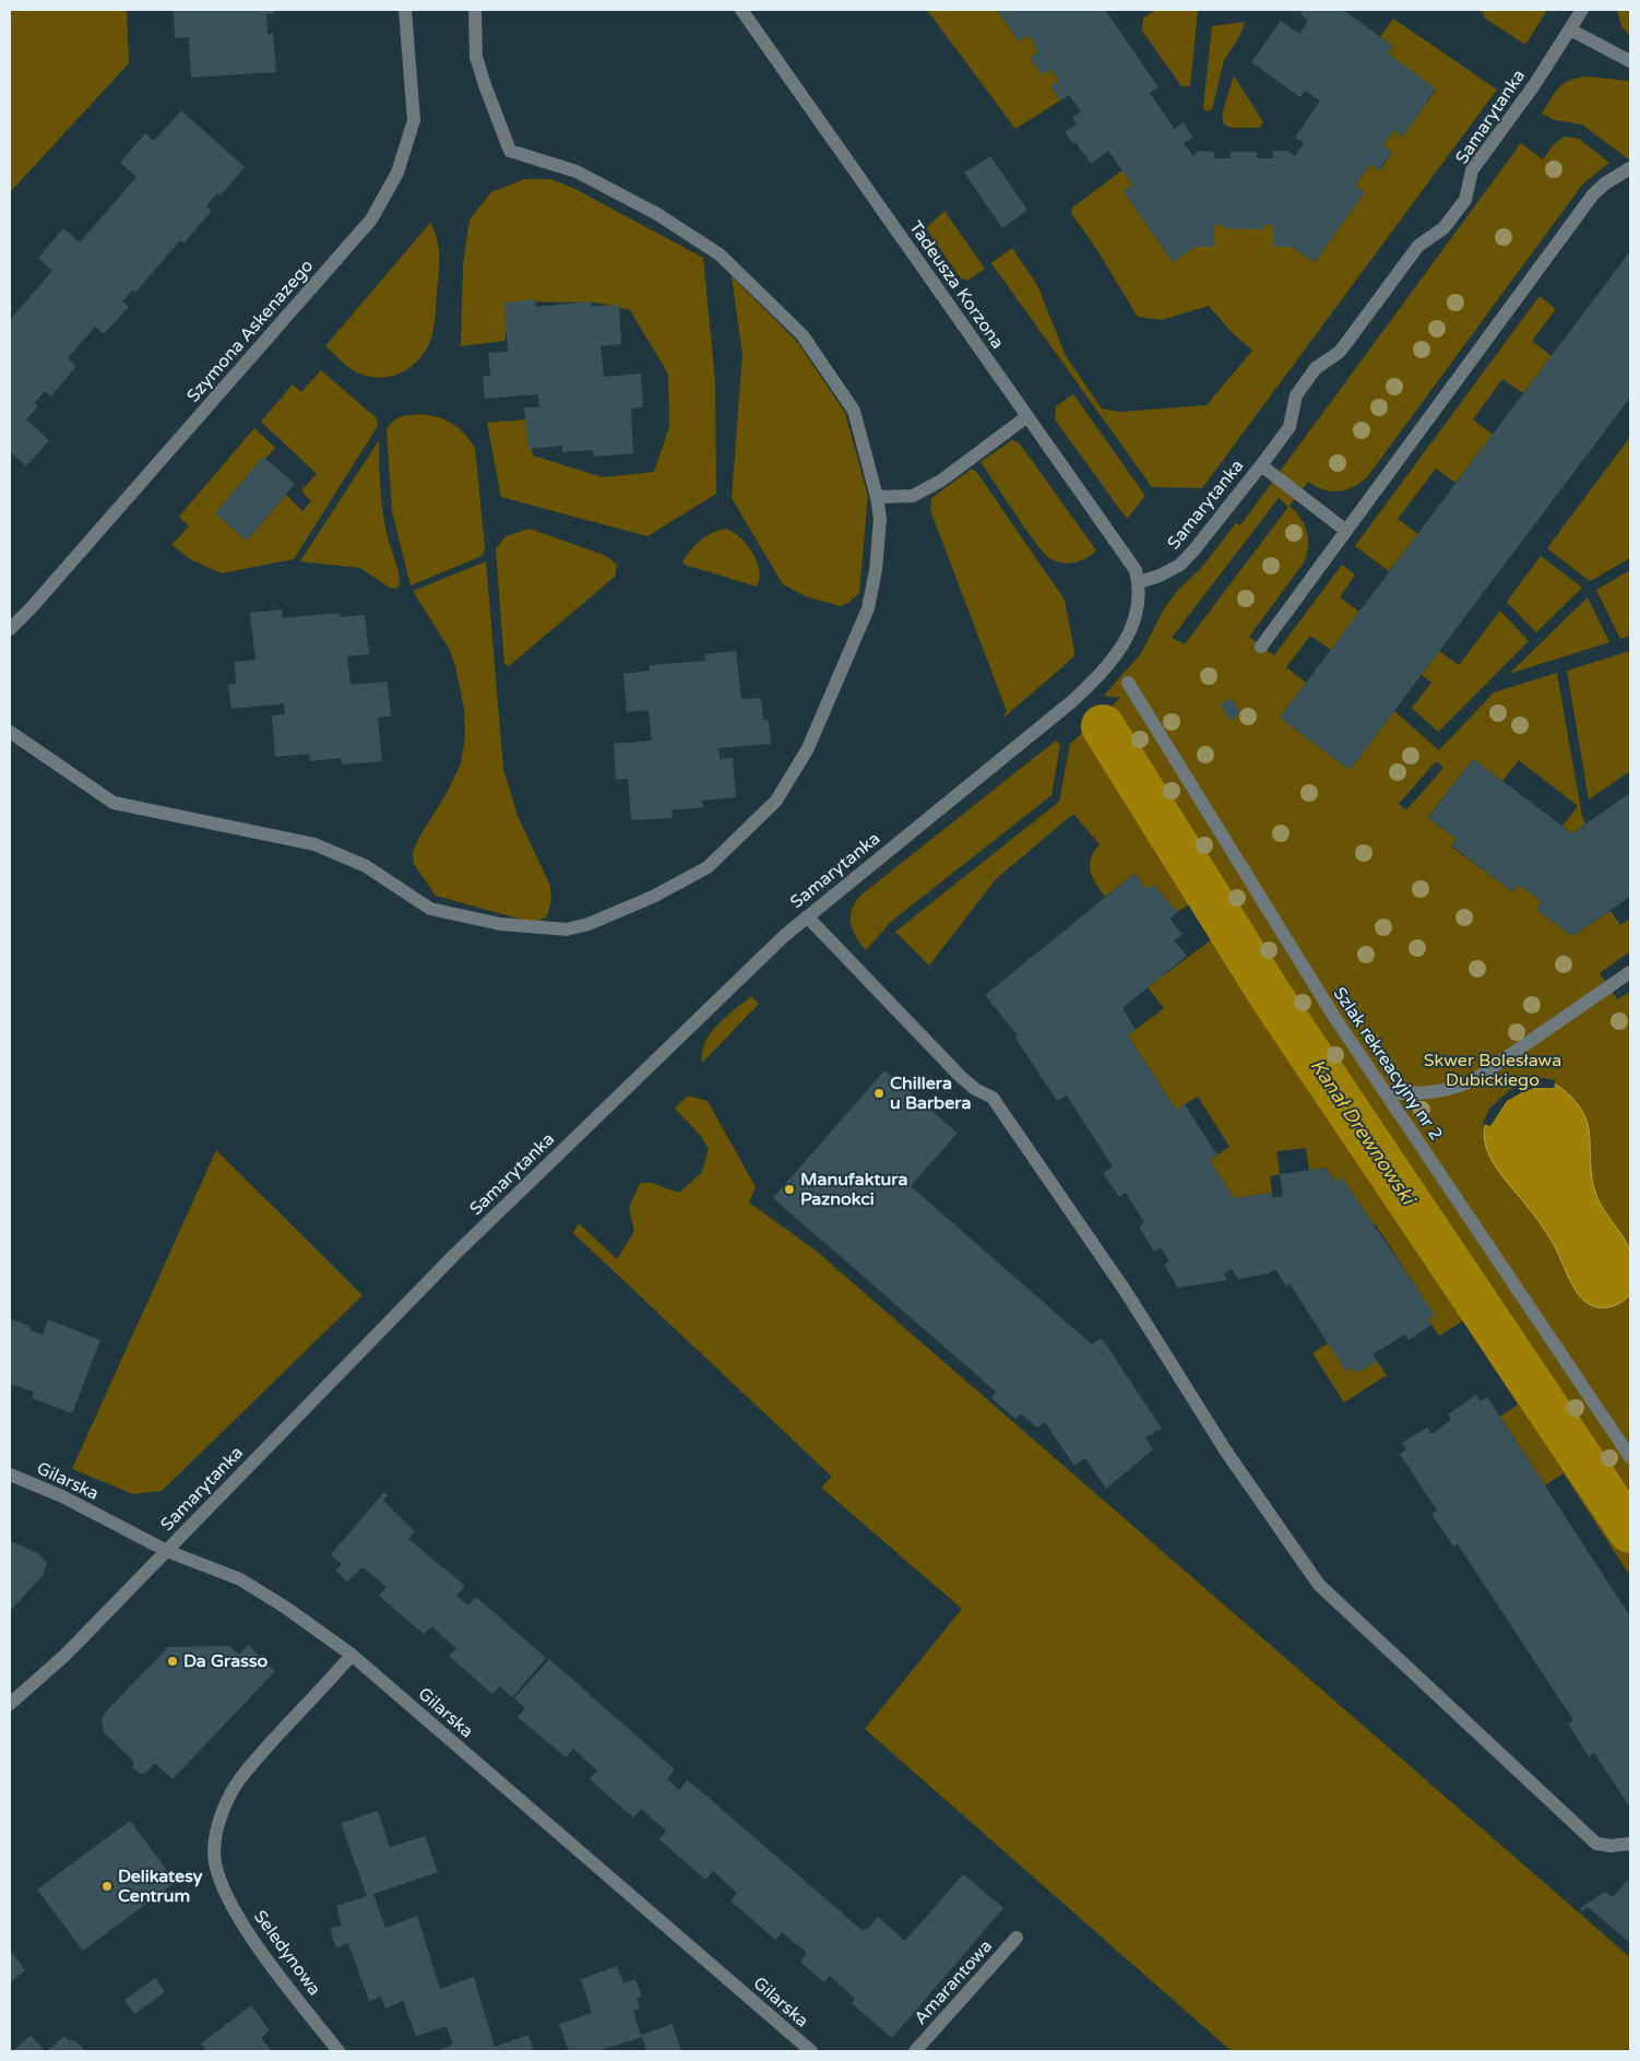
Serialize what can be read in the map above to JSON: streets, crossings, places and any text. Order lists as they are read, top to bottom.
{
  "streets": {
    "street": [
      "Samarytanka",
      "Tadeusza Korzona",
      "Szymona Askenazego",
      "Szlak rekreacyjny nr 2",
      "Gilarska",
      "Seledynowa",
      "Amarantowa"
    ]
  },
  "crossings": [
    ["Samarytanka", "Tadeusza Korzona"],
    ["Samarytanka", "Gilarska"],
    ["Gilarska", "Seledynowa"]
  ],
  "water": ["Kanał Drewnowski"],
  "parks": ["Skwer Bolesława Dubickiego"],
  "places": [
    "Chillera u Barbera",
    "Manufaktura Paznokci",
    "Da Grasso",
    "Delikatesy Centrum"
  ]
}
